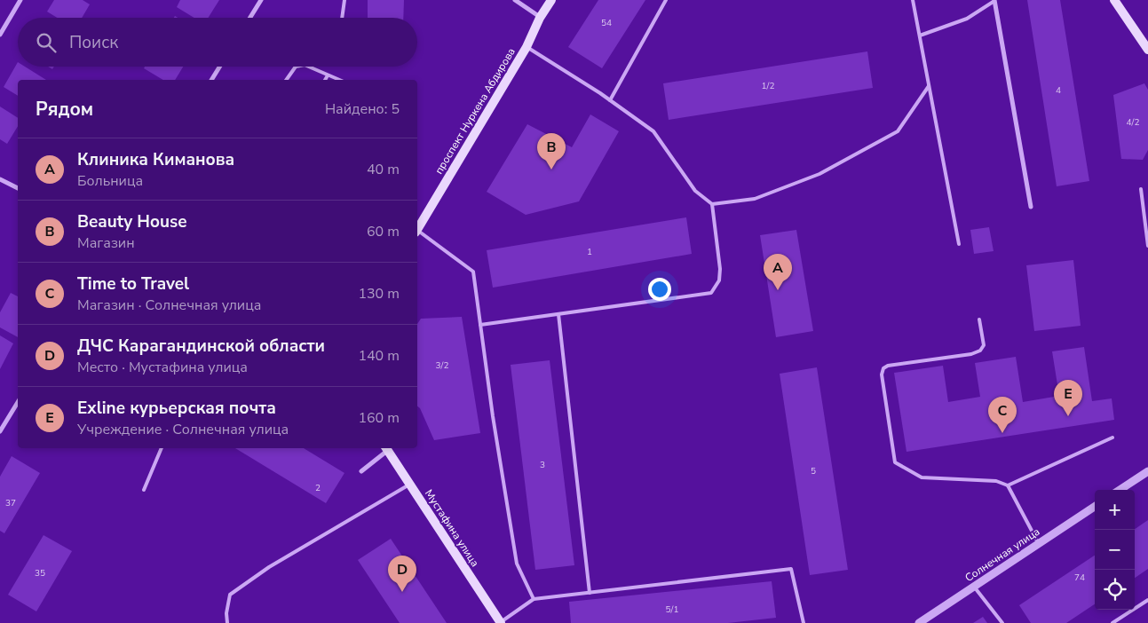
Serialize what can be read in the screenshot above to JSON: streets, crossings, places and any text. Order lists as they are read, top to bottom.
{
  "streets": {
    "main road": ["проспект Нуркена Абдирова", "Мустафина улица"],
    "street": ["Солнечная улица"]
  },
  "house_numbers": [
    "54",
    "1/2",
    "4",
    "4/2",
    "1",
    "3/2",
    "3",
    "5",
    "2",
    "37",
    "35",
    "74",
    "5/1"
  ],
  "page": {
    "search": "Поиск",
    "heading": ["Рядом", "Найдено: 5"],
    "pins": [
      "B",
      "A",
      "E",
      "C",
      "D"
    ],
    "list": [
      {
        "mark": "A",
        "name": "Клиника Киманова",
        "note": "Больница",
        "value": "40 m"
      },
      {
        "mark": "B",
        "name": "Beauty House",
        "note": "Магазин",
        "value": "60 m"
      },
      {
        "mark": "C",
        "name": "Time to Travel",
        "note": "Магазин · Солнечная улица",
        "value": "130 m"
      },
      {
        "mark": "D",
        "name": "ДЧС Карагандинской области",
        "note": "Место · Мустафина улица",
        "value": "140 m"
      },
      {
        "mark": "E",
        "name": "Exline курьерская почта",
        "note": "Учреждение · Солнечная улица",
        "value": "160 m"
      }
    ],
    "map_buttons": ["+", "−"]
  }
}
